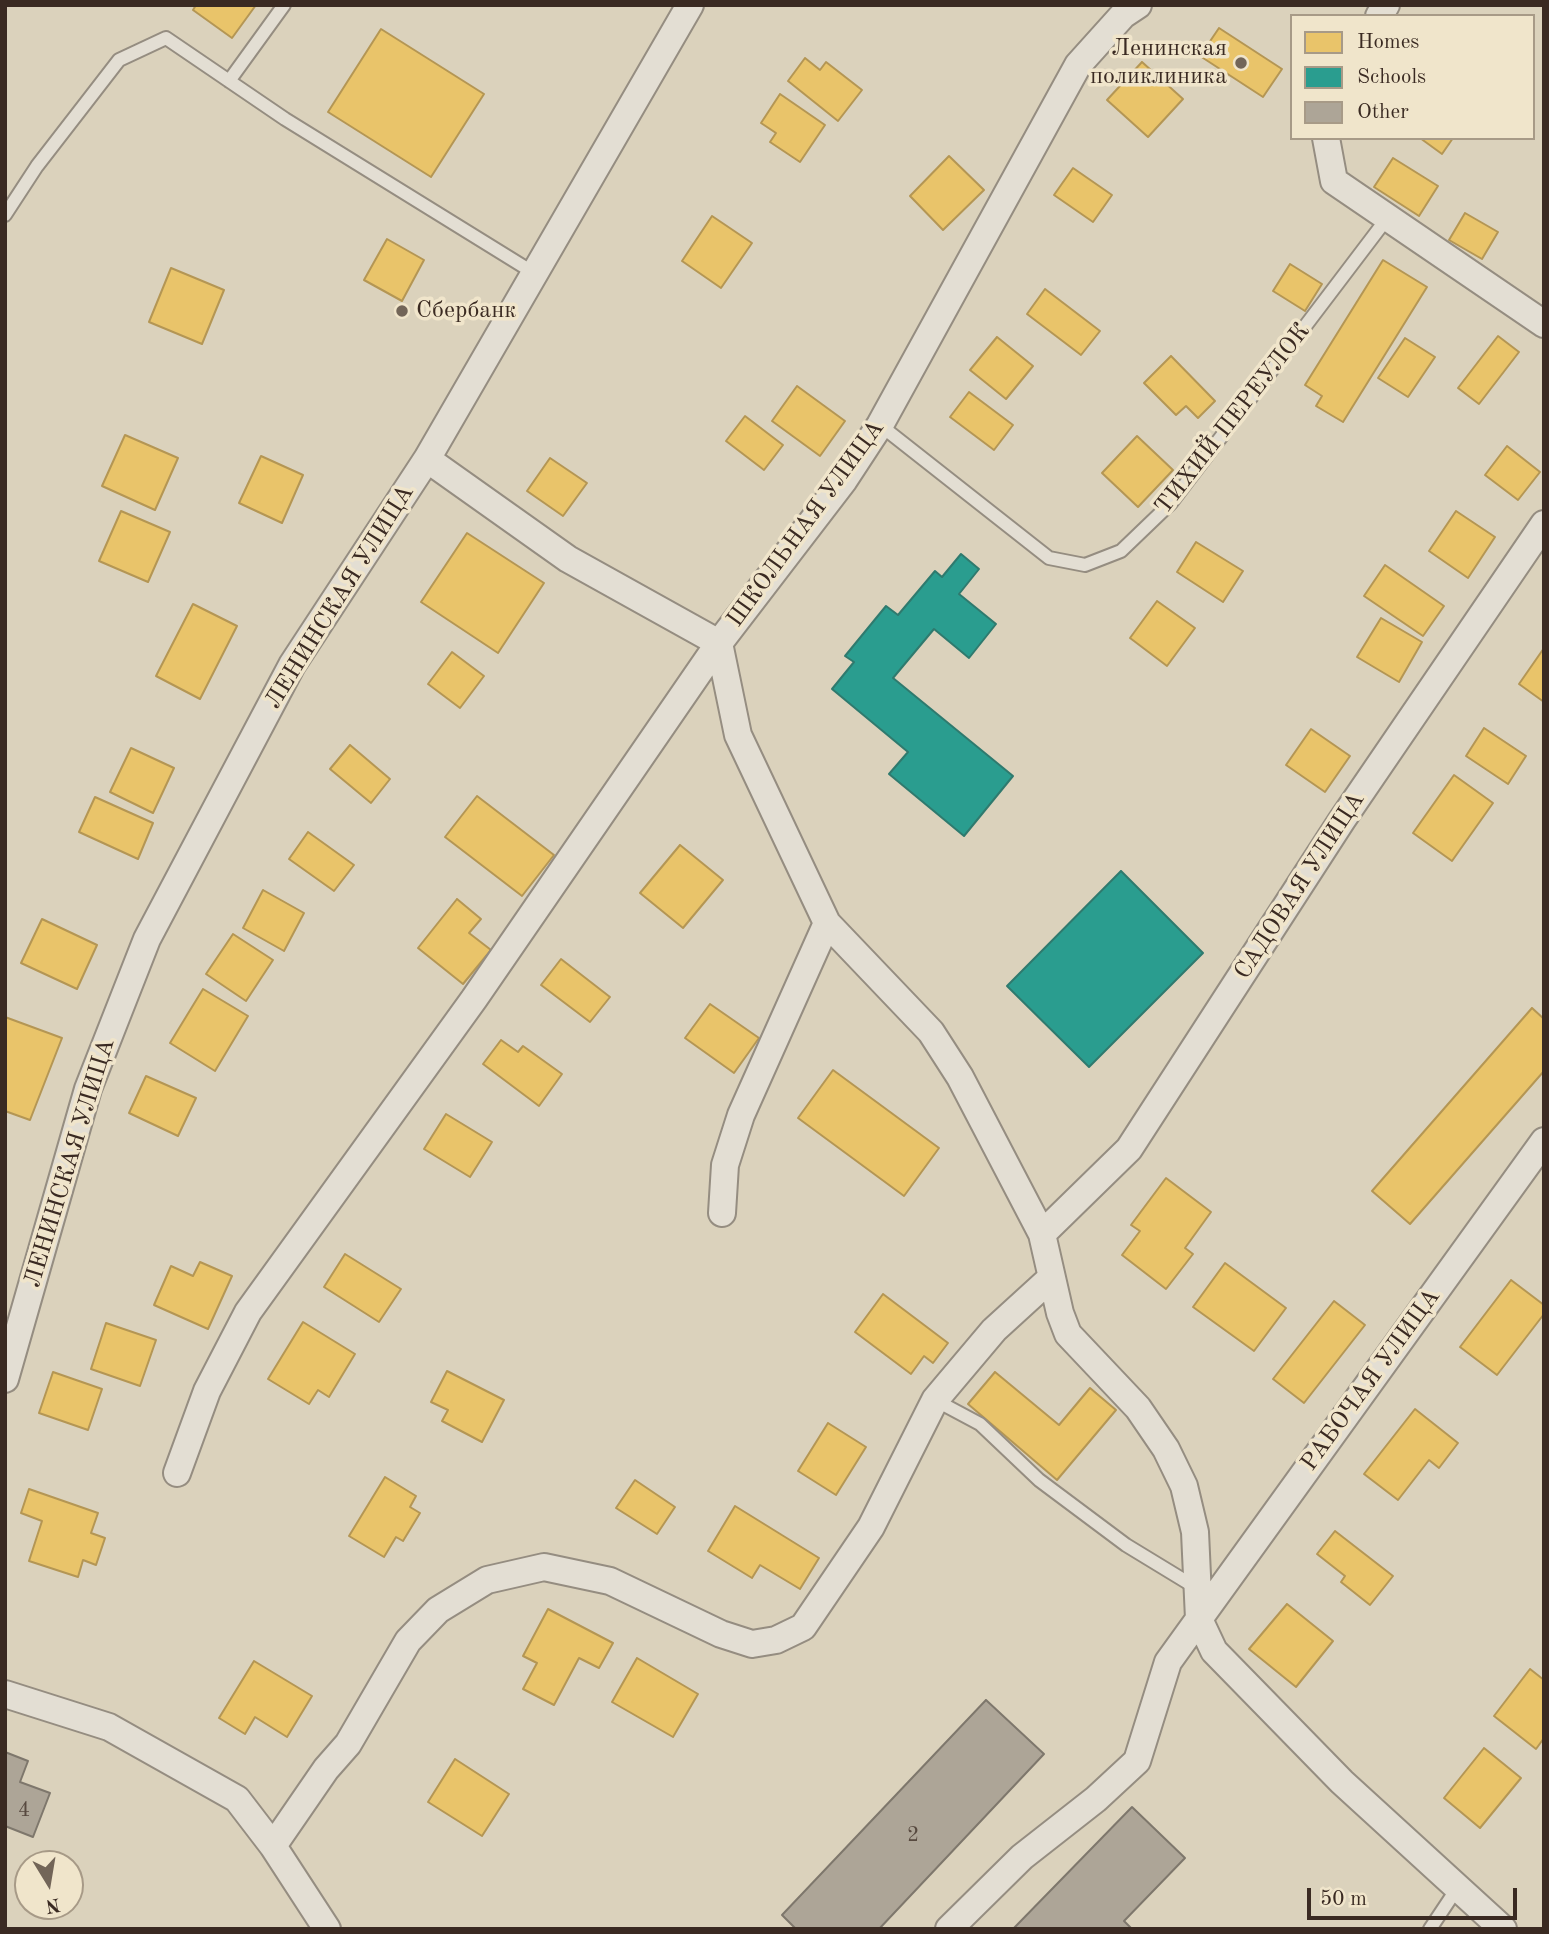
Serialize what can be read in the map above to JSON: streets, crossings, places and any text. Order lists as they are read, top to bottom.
{
  "streets": {
    "street": [
      "ШКОЛЬНАЯ УЛИЦА",
      "ЛЕНИНСКАЯ УЛИЦА",
      "САДОВАЯ УЛИЦА",
      "РАБОЧАЯ УЛИЦА"
    ],
    "lane": ["ТИХИЙ ПЕРЕУЛОК"]
  },
  "crossings": [
    ["ТИХИЙ ПЕРЕУЛОК", "ШКОЛЬНАЯ УЛИЦА"],
    ["ШКОЛЬНАЯ УЛИЦА", "ЛЕНИНСКАЯ УЛИЦА"]
  ],
  "places": ["Ленинская поликлиника", "Сбербанк"],
  "house_numbers": ["4", "2"],
  "legend": ["Homes", "Schools", "Other"],
  "scale_bar": "50 m",
  "north": "bottom"
}
